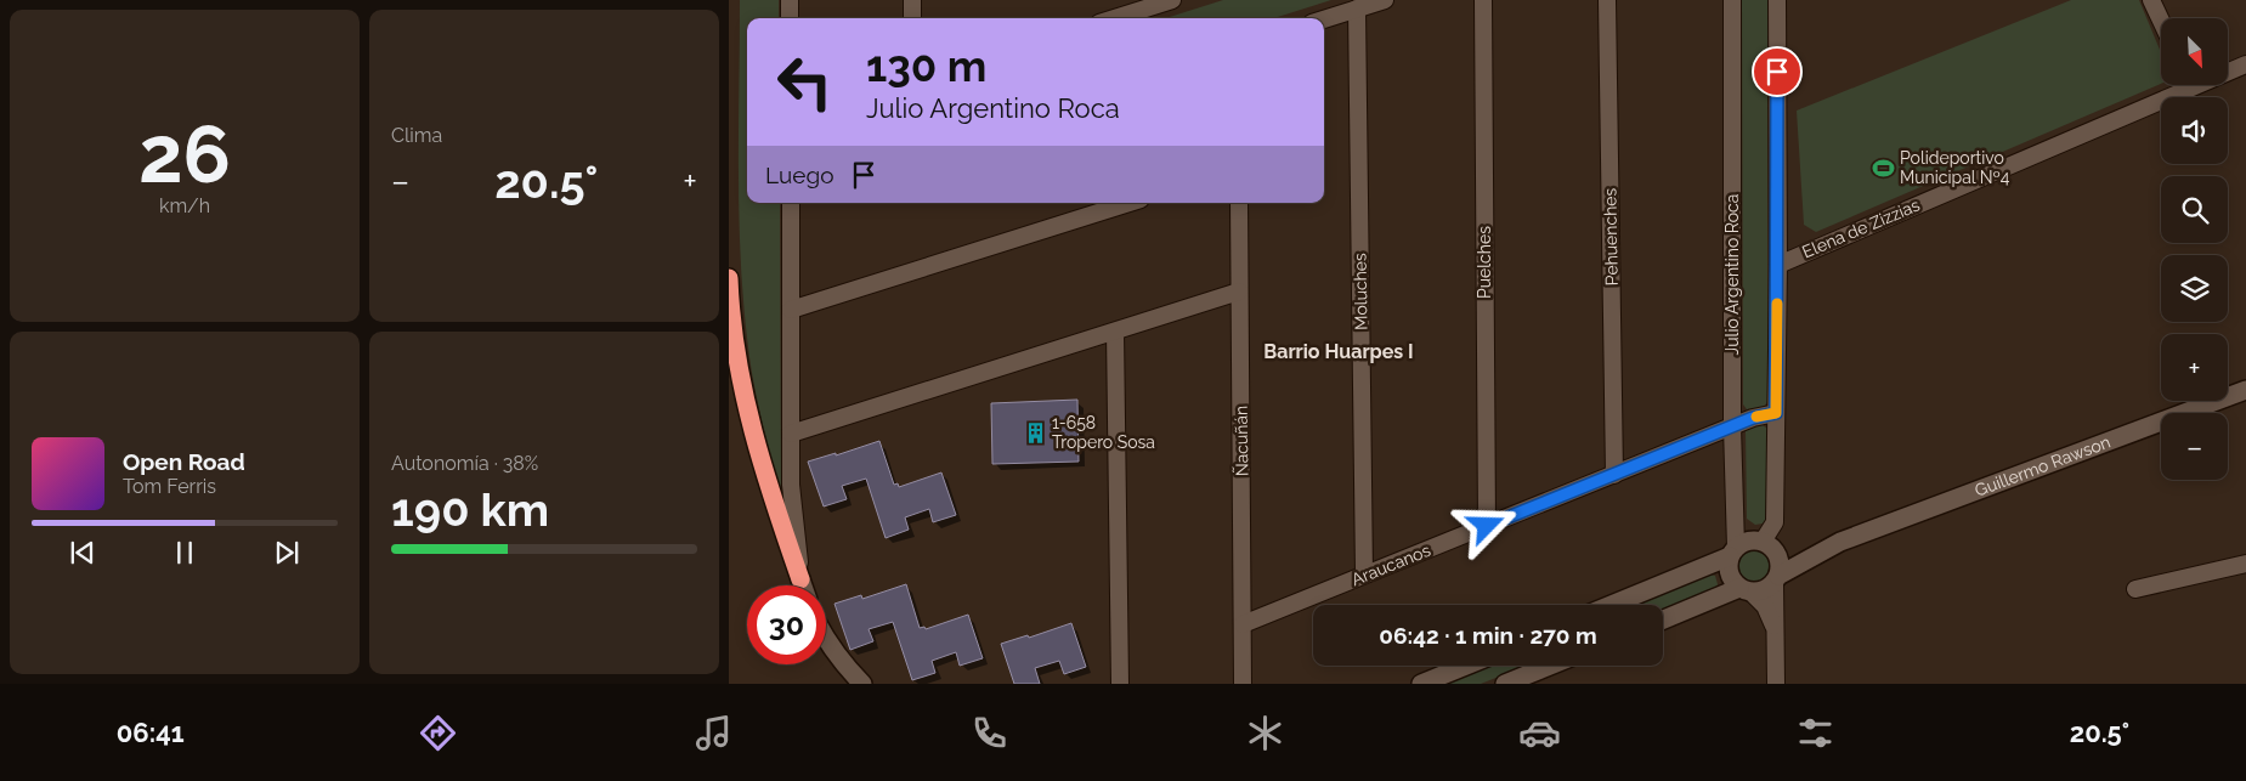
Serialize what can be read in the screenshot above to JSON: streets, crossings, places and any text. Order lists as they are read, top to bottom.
{
  "streets": {
    "main road": ["Guillermo Rawson"],
    "street": [
      "Elena de Zizzias",
      "Pehuenches",
      "Puelches",
      "Julio Argentino Roca",
      "Moluches",
      "Ñacuñán",
      "Araucanos"
    ]
  },
  "crossings": [
    ["Pehuenches", "Araucanos"],
    ["Puelches", "Araucanos"],
    ["Julio Argentino Roca", "Guillermo Rawson"],
    ["Julio Argentino Roca", "Araucanos"],
    ["Moluches", "Araucanos"],
    ["Ñacuñán", "Araucanos"]
  ],
  "districts": ["Barrio Huarpes I"],
  "places": {
    "sports": ["Polideportivo Municipal Nº4"],
    "building": ["1-658 Tropero Sosa"]
  },
  "north": "bottom right",
  "page": {
    "tile": [
      ["26", "km/h"],
      "Clima",
      ["Autonomía · 38%", "190 km"]
    ],
    "map_buttons": ["+", "−"],
    "turn": ["130 m", "Julio Argentino Roca"],
    "then": "Luego",
    "heat": ["−", "20.5°", "+"],
    "song": ["Open Road", "Tom Ferris"],
    "limit": "30",
    "trip": "06:42 · 1 min · 270 m",
    "tabs": ["06:41", "20.5°"]
  }
}
